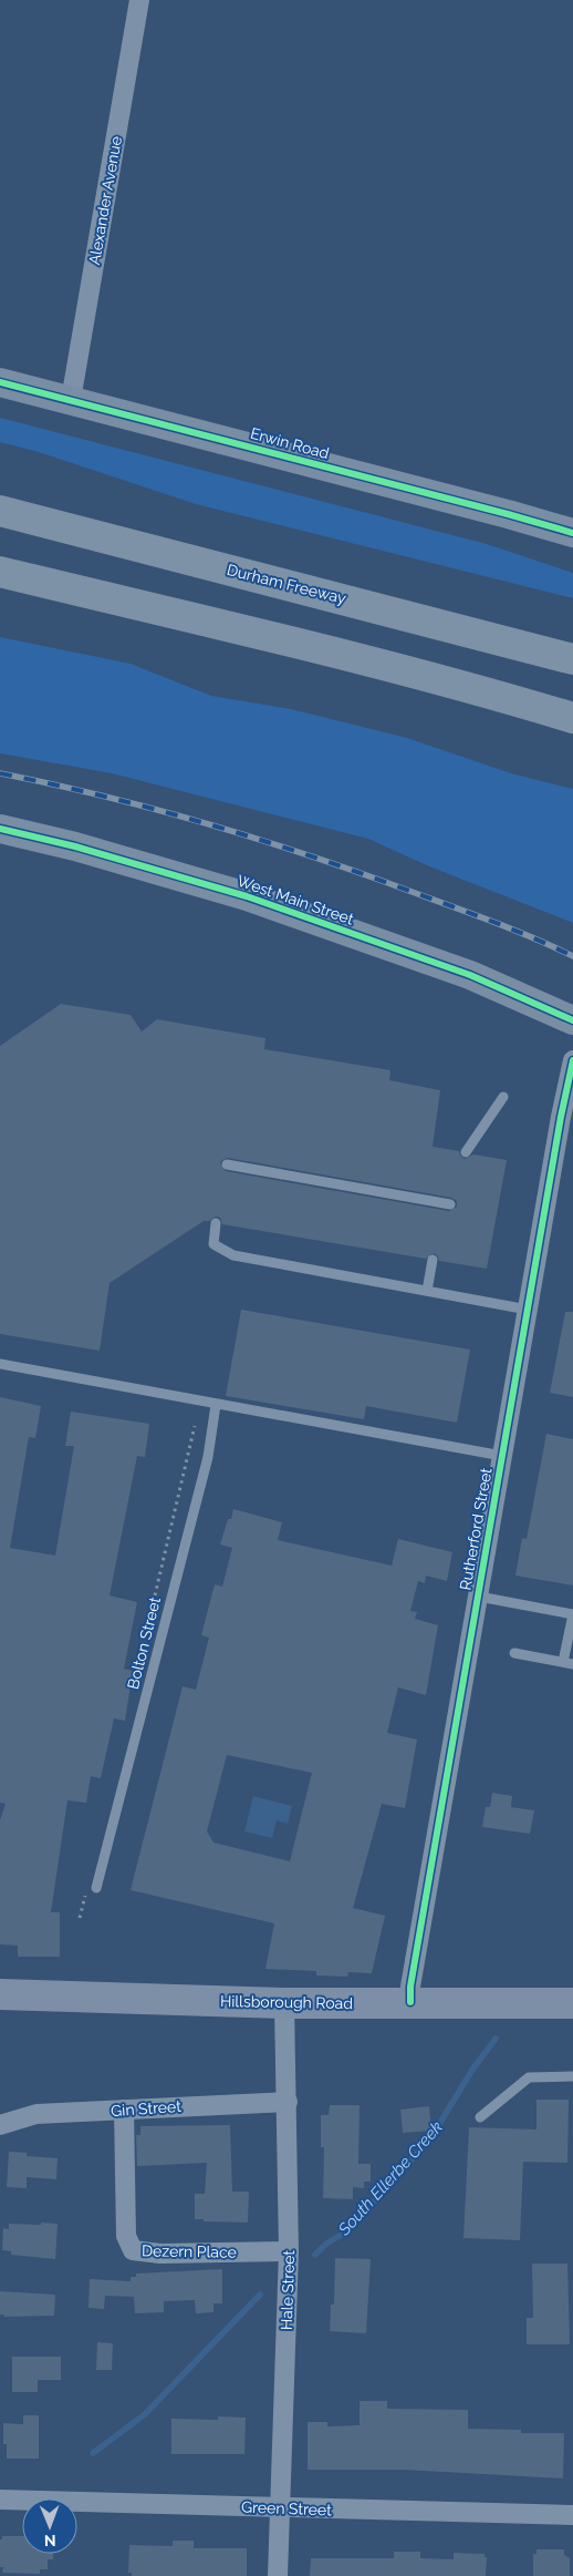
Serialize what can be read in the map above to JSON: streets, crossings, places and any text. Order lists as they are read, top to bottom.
{
  "streets": {
    "highway": ["Durham Freeway"],
    "main road": ["Erwin Road", "West Main Street", "Hillsborough Road"],
    "street": [
      "Alexander Avenue",
      "Rutherford Street",
      "Gin Street",
      "Dezern Place",
      "Hale Street",
      "Green Street"
    ],
    "lane": ["Bolton Street"]
  },
  "crossings": [
    ["Alexander Avenue", "Erwin Road"],
    ["Rutherford Street", "Hillsborough Road"],
    ["Hillsborough Road", "Hale Street"],
    ["Gin Street", "Dezern Place"],
    ["Gin Street", "Hale Street"],
    ["Dezern Place", "Hale Street"],
    ["Hale Street", "Green Street"]
  ],
  "water": ["South Ellerbe Creek"],
  "north": "bottom"
}
